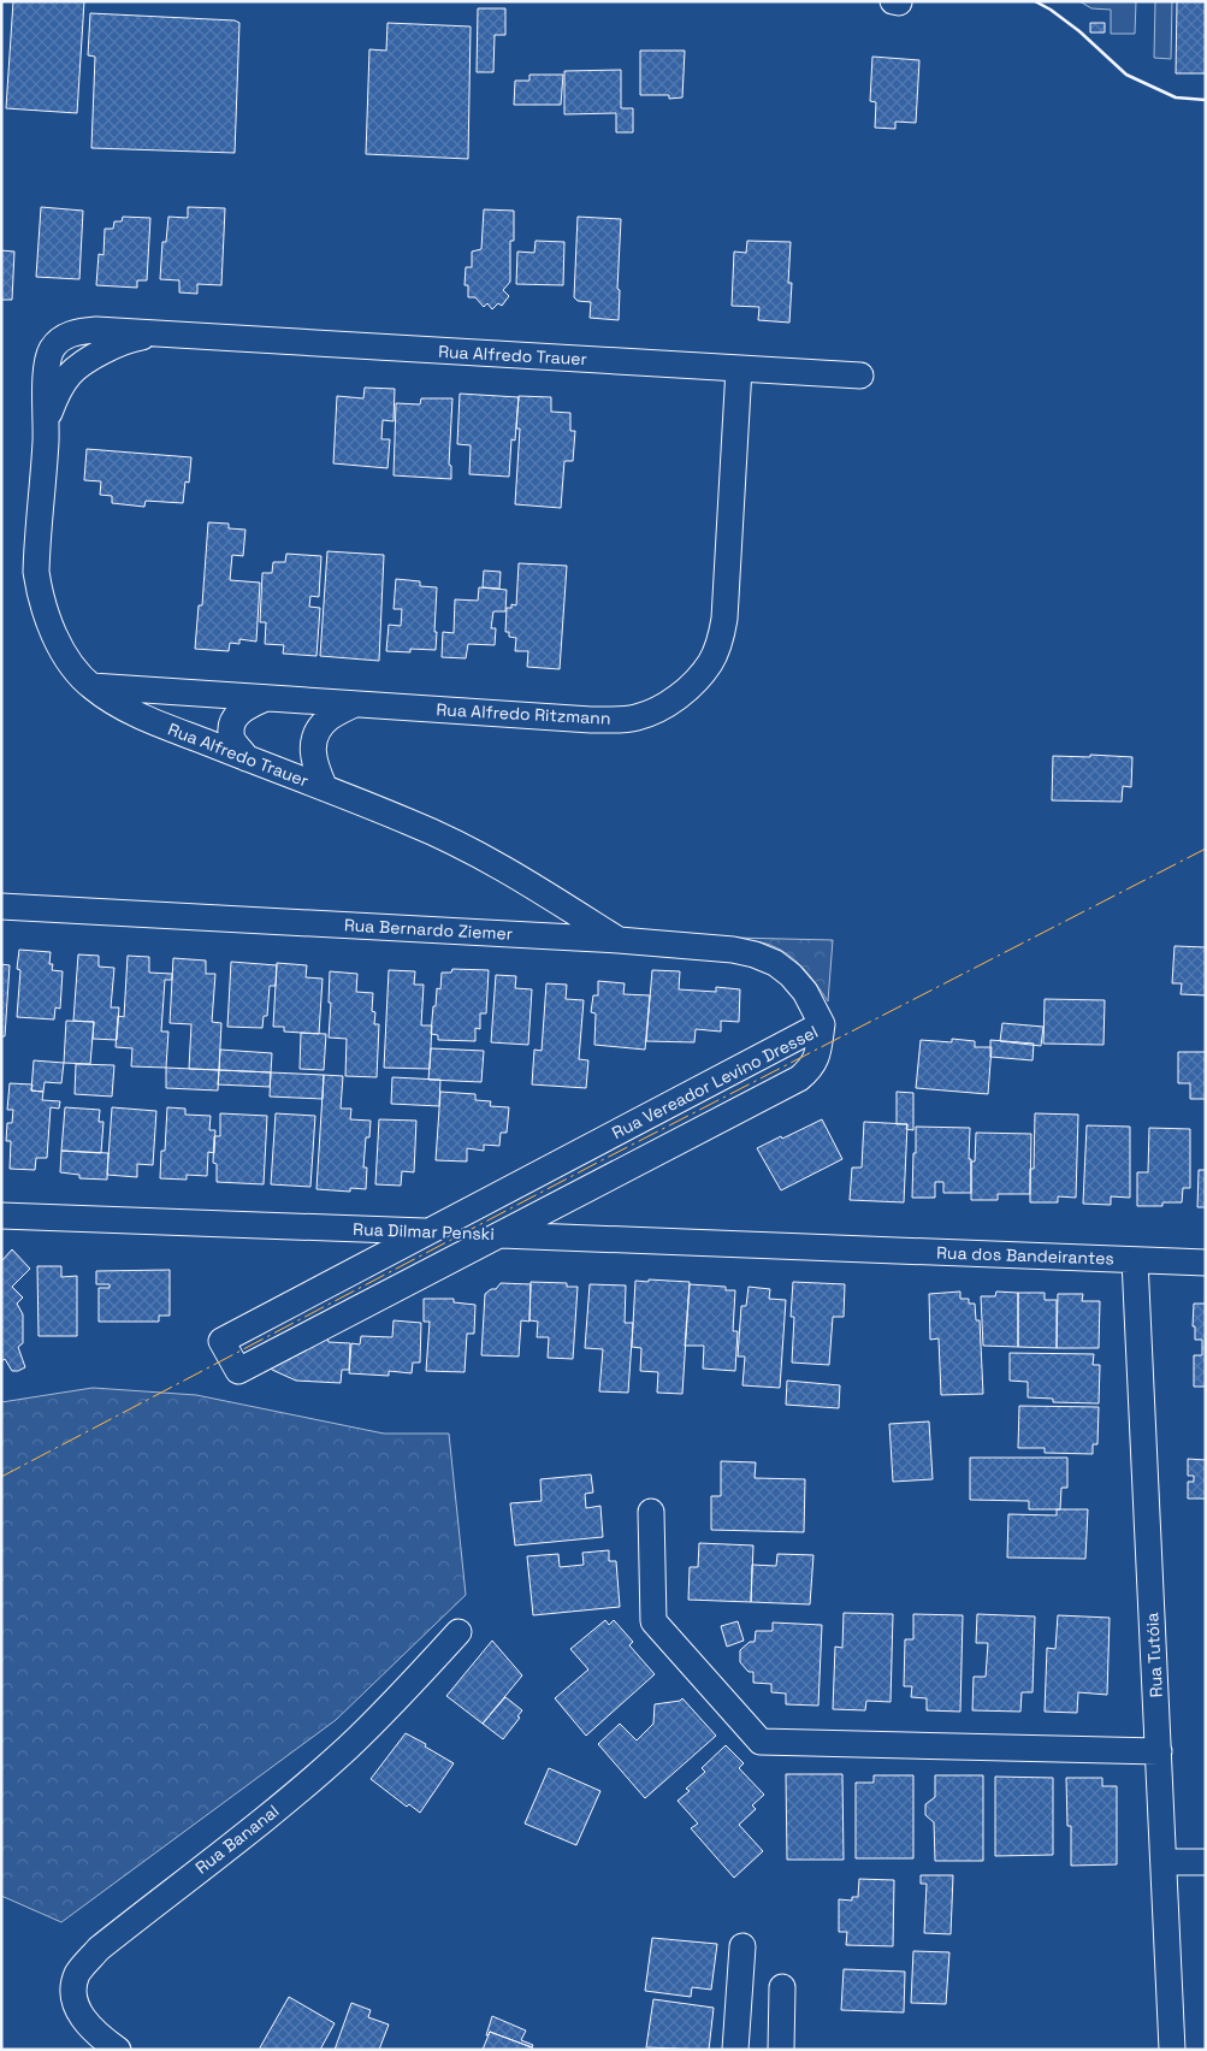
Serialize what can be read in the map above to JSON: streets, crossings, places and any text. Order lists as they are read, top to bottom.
{
  "streets": {
    "street": [
      "Rua Alfredo Trauer",
      "Rua Alfredo Ritzmann",
      "Rua Bernardo Ziemer",
      "Rua Vereador Levino Dressel",
      "Rua Dilmar Penski",
      "Rua dos Bandeirantes",
      "Rua Tutóia",
      "Rua Bananal"
    ]
  },
  "crossings": [
    ["Rua Alfredo Trauer", "Rua Alfredo Ritzmann"],
    ["Rua Alfredo Trauer", "Rua Bernardo Ziemer"],
    ["Rua Bernardo Ziemer", "Rua Vereador Levino Dressel"],
    ["Rua Vereador Levino Dressel", "Rua Dilmar Penski"],
    ["Rua Dilmar Penski", "Rua dos Bandeirantes"],
    ["Rua dos Bandeirantes", "Rua Tutóia"]
  ]
}
